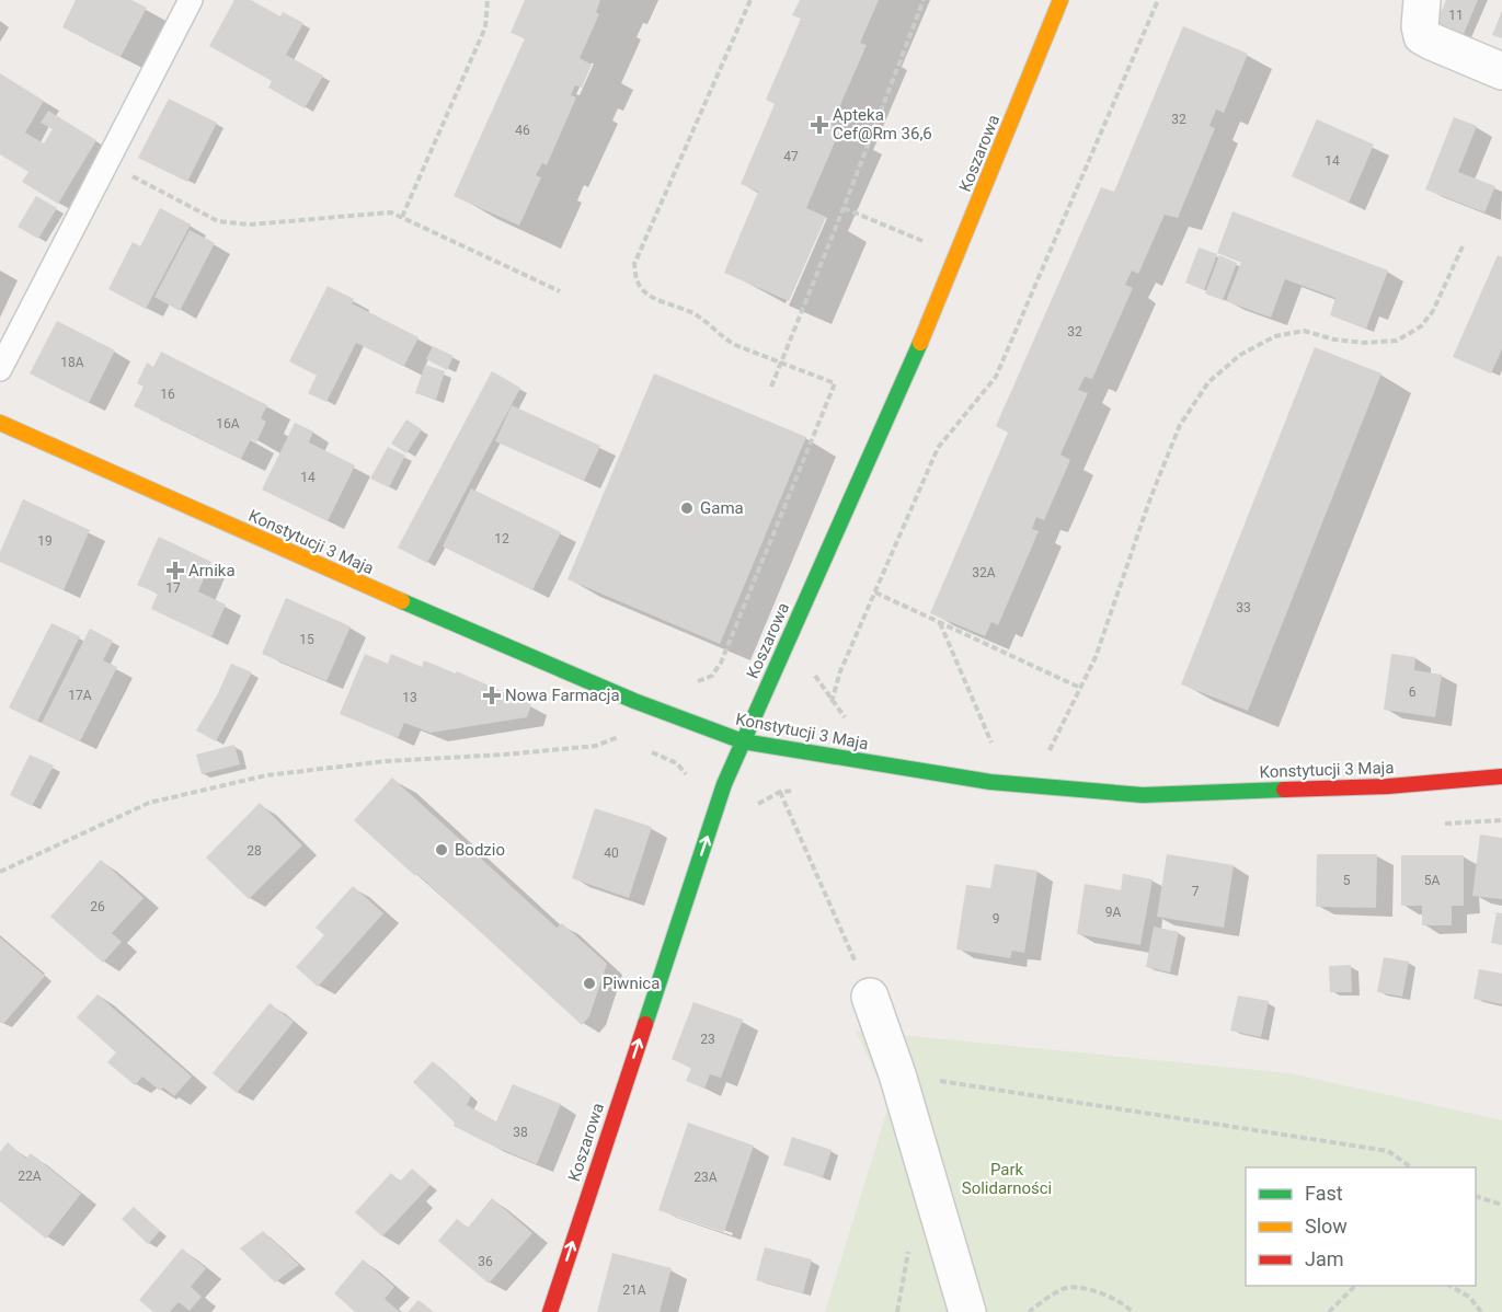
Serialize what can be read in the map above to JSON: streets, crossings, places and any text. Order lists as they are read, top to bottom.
{
  "streets": {
    "street": ["Koszarowa", "Konstytucji 3 Maja"]
  },
  "crossings": [
    ["Koszarowa", "Konstytucji 3 Maja"]
  ],
  "one_way": ["Koszarowa"],
  "parks": ["Park Solidarności"],
  "places": {
    "health": ["Apteka Cef@Rm 36,6", "Arnika", "Nowa Farmacja"],
    "other": ["Gama", "Bodzio", "Piwnica"]
  },
  "house_numbers": [
    "11",
    "32",
    "46",
    "47",
    "14",
    "32",
    "18A",
    "16",
    "16A",
    "14",
    "12",
    "19",
    "32A",
    "17",
    "33",
    "15",
    "6",
    "17A",
    "13",
    "28",
    "40",
    "5",
    "5A",
    "7",
    "26",
    "9A",
    "9",
    "23",
    "38",
    "22A",
    "23A",
    "36",
    "21A"
  ],
  "legend": ["Fast", "Slow", "Jam"]
}
